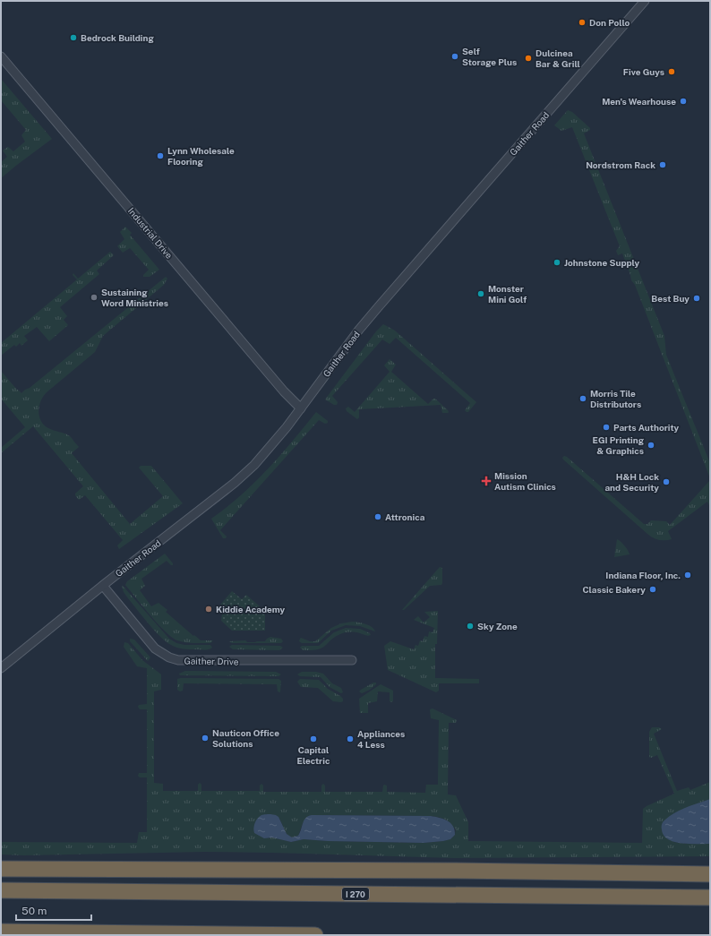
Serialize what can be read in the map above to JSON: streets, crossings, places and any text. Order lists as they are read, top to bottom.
{
  "streets": {
    "highway": ["I 270"],
    "street": ["Gaither Road", "Industrial Drive", "Gaither Drive"]
  },
  "crossings": [
    ["Gaither Road", "Industrial Drive"],
    ["Gaither Road", "Gaither Drive"]
  ],
  "places": {
    "other": [
      "Don Pollo",
      "Bedrock Building",
      "Self Storage Plus",
      "Dulcinea Bar & Grill",
      "Five Guys",
      "Men's Wearhouse",
      "Lynn Wholesale Flooring",
      "Nordstrom Rack",
      "Johnstone Supply",
      "Monster Mini Golf",
      "Sustaining Word Ministries",
      "Best Buy",
      "Morris Tile Distributors",
      "Parts Authority",
      "EGI Printing & Graphics",
      "H&H Lock and Security",
      "Attronica",
      "Indiana Floor, Inc.",
      "Classic Bakery",
      "Kiddie Academy",
      "Sky Zone",
      "Nauticon Office Solutions",
      "Capital Electric",
      "Appliances 4 Less"
    ],
    "health": ["Mission Autism Clinics"]
  },
  "scale_bar": "50 m"
}
